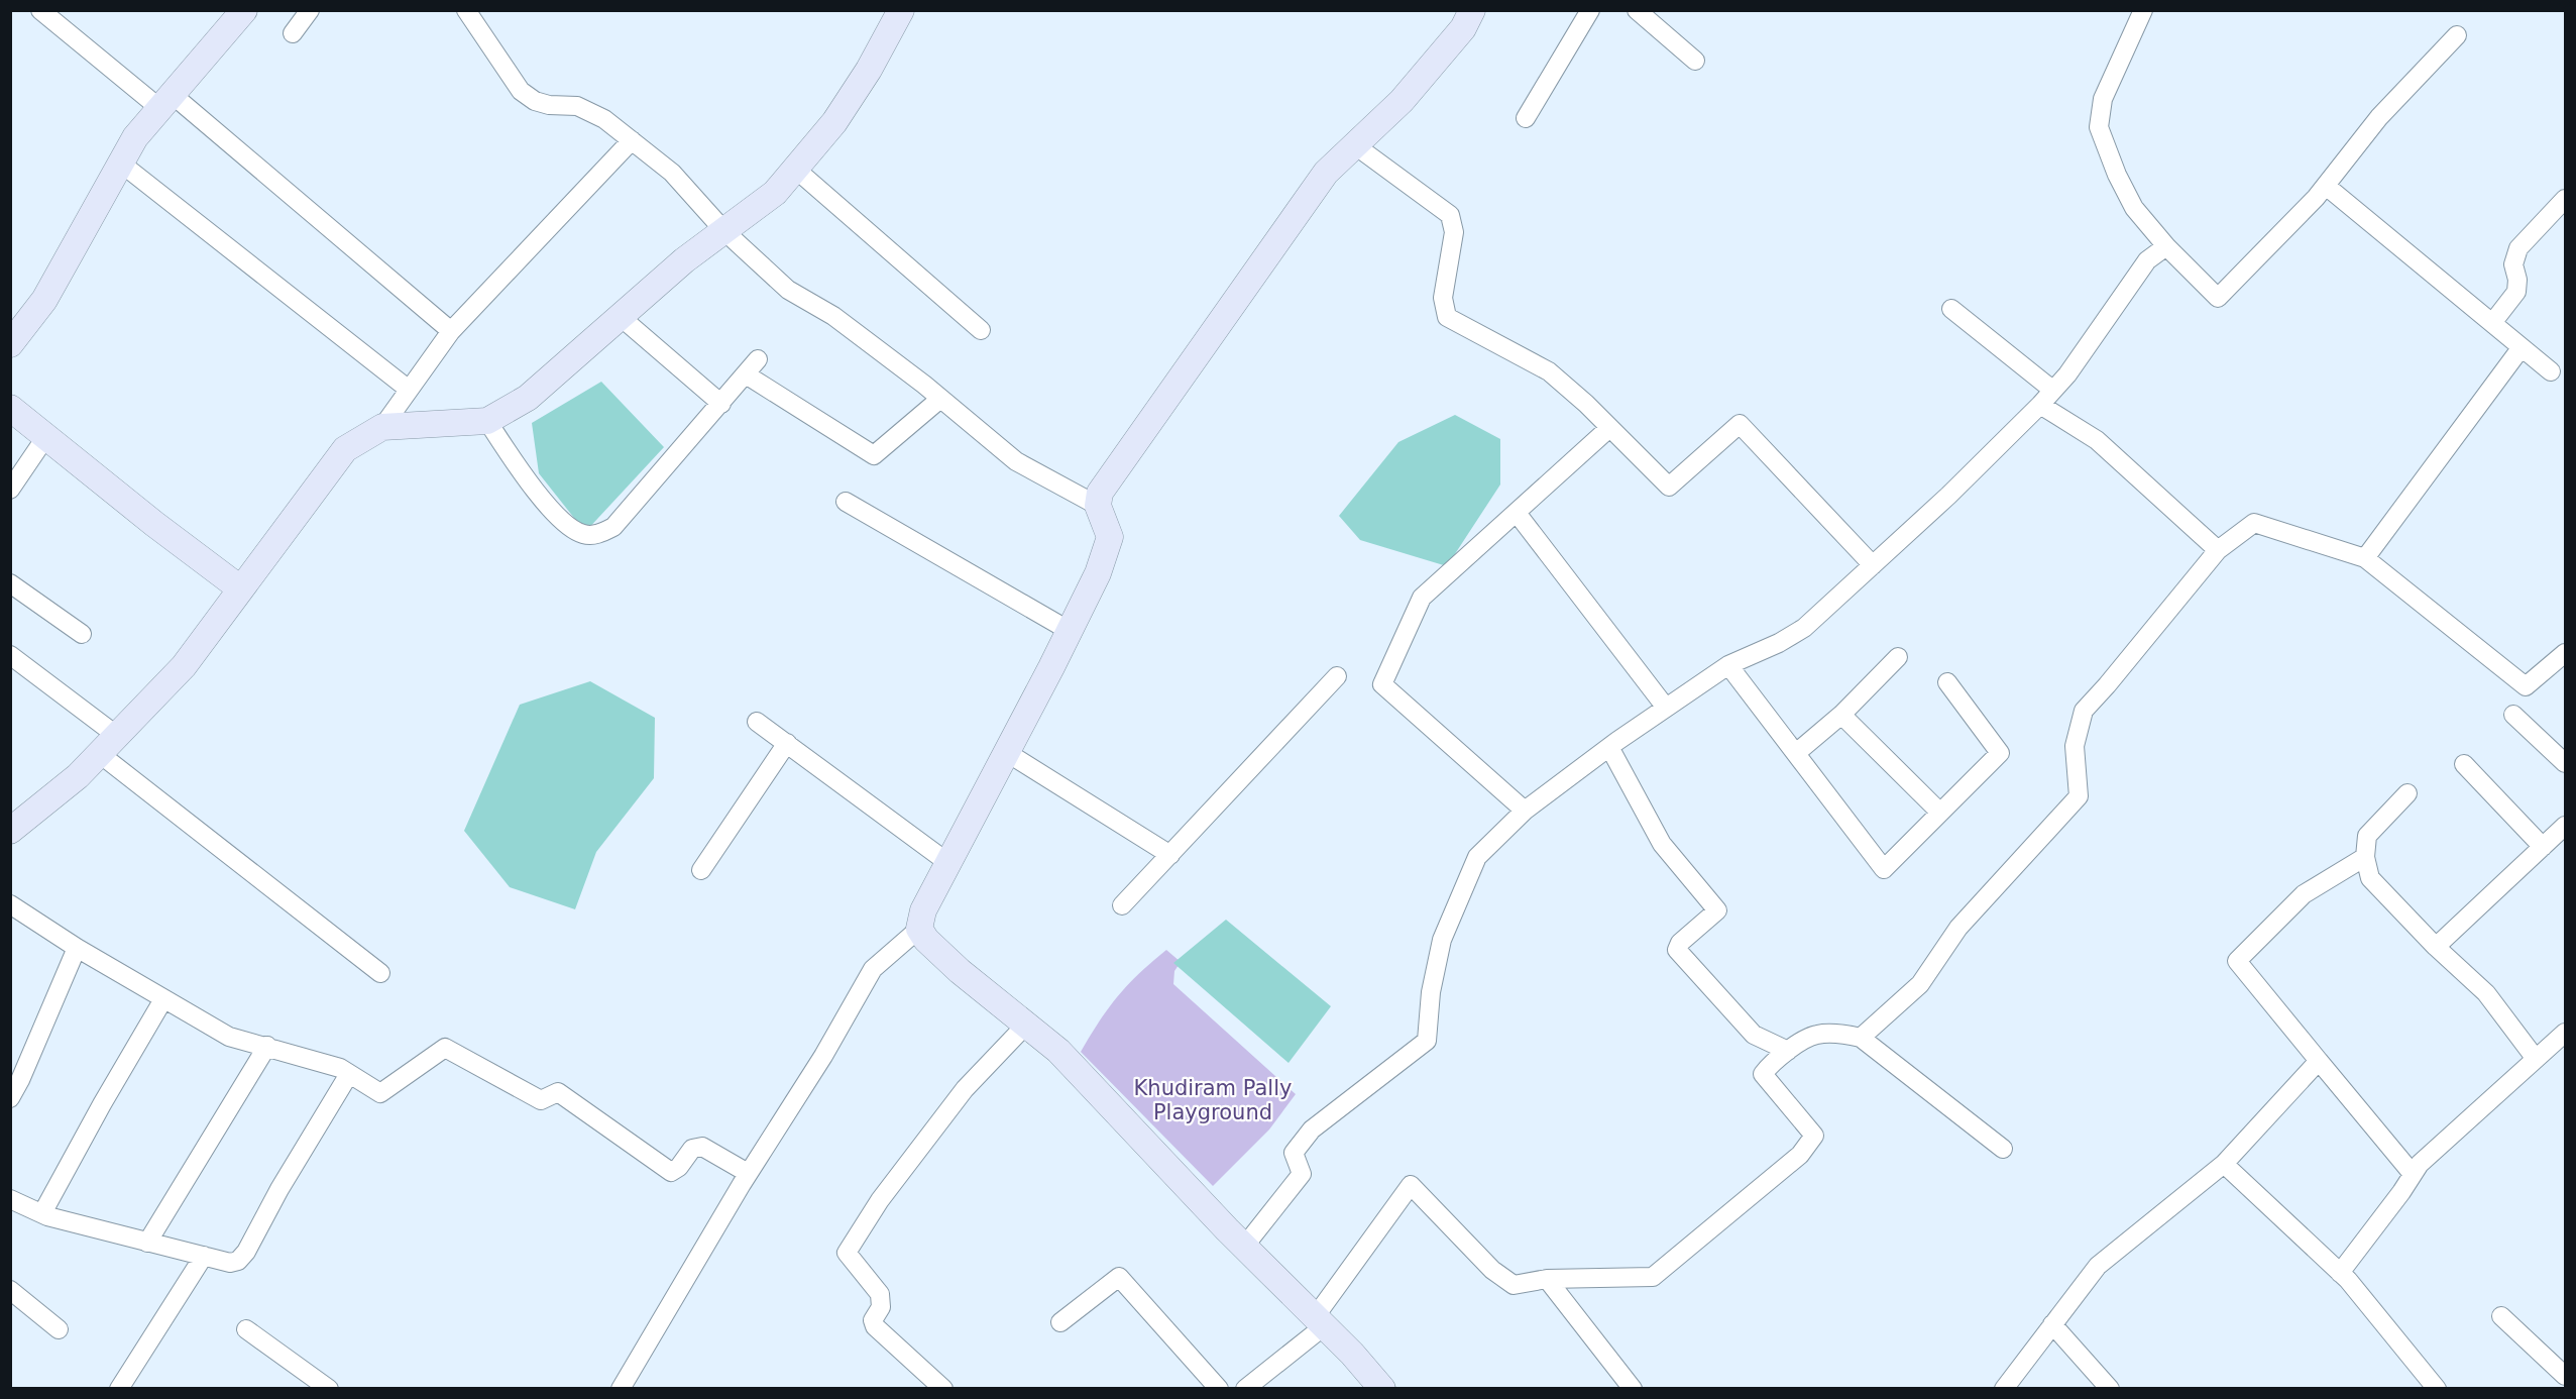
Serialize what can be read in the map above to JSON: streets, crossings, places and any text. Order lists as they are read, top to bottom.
{
  "parks": ["Khudiram Pally Playground"]
}
